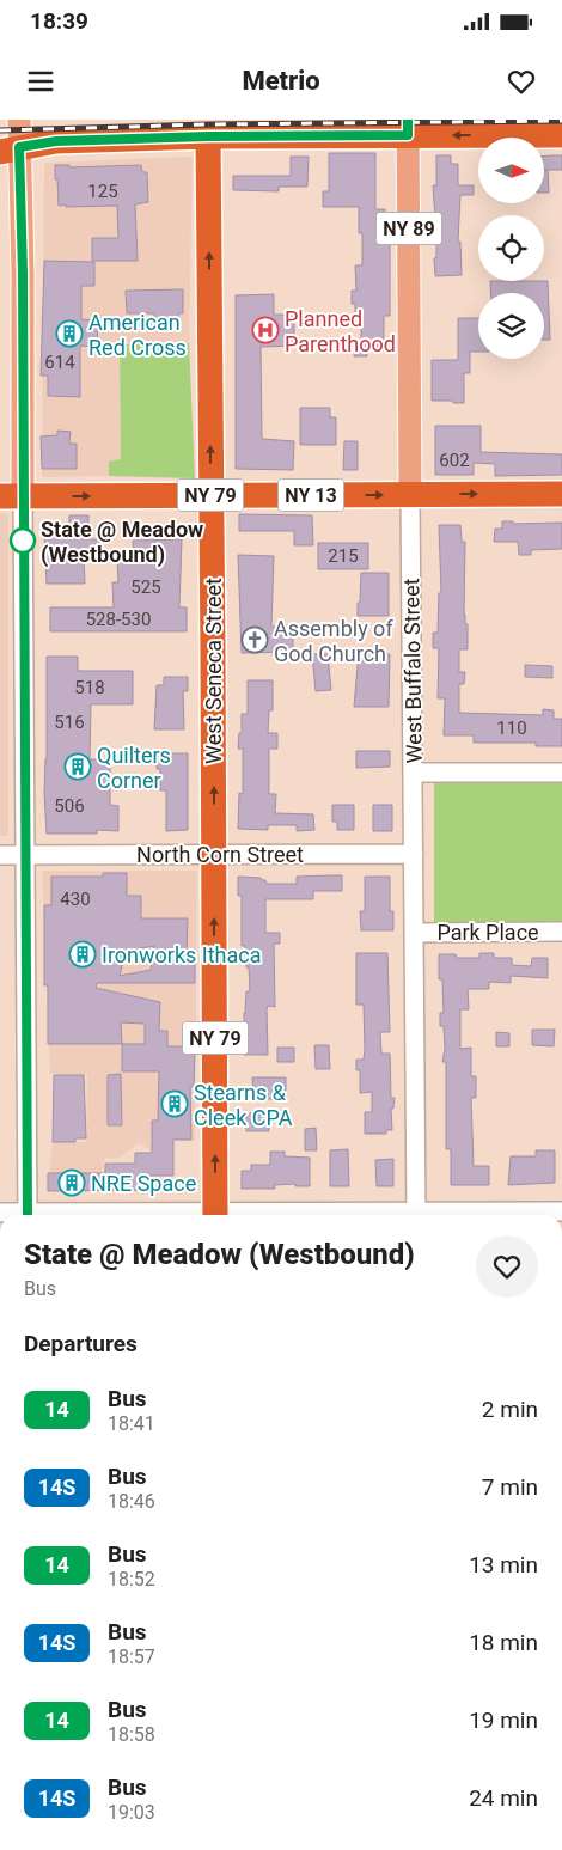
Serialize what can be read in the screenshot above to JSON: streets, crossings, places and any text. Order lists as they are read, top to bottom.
{
  "streets": {
    "highway": ["NY 79", "NY 13", "West Seneca Street"],
    "main road": ["NY 89", "West Buffalo Street"],
    "street": ["North Corn Street", "Park Place"]
  },
  "crossings": [
    ["NY 13", "West Seneca Street"],
    ["NY 13", "West Buffalo Street"],
    ["West Seneca Street", "North Corn Street"],
    ["West Buffalo Street", "North Corn Street"],
    ["West Buffalo Street", "Park Place"]
  ],
  "one_way": ["West Seneca Street"],
  "places": {
    "hospital": ["Planned Parenthood"],
    "building": [
      "American Red Cross",
      "Quilters Corner",
      "Ironworks Ithaca",
      "Stearns & Cleek CPA",
      "NRE Space"
    ],
    "other": ["State @ Meadow (Westbound)"],
    "church": ["Assembly of God Church"]
  },
  "lines": ["bus line 14"],
  "house_numbers": [
    "125",
    "614",
    "602",
    "215",
    "525",
    "528-530",
    "518",
    "516",
    "110",
    "506",
    "430"
  ],
  "north": "right",
  "page": {
    "status": "18:39",
    "header": "Metrio",
    "heading": [
      ["State @ Meadow (Westbound)", "Bus"],
      "Departures"
    ],
    "list": [
      {
        "mark": "14",
        "name": "Bus",
        "note": "18:41",
        "value": "2 min"
      },
      {
        "mark": "14S",
        "name": "Bus",
        "note": "18:46",
        "value": "7 min"
      },
      {
        "mark": "14",
        "name": "Bus",
        "note": "18:52",
        "value": "13 min"
      },
      {
        "mark": "14S",
        "name": "Bus",
        "note": "18:57",
        "value": "18 min"
      },
      {
        "mark": "14",
        "name": "Bus",
        "note": "18:58",
        "value": "19 min"
      },
      {
        "mark": "14S",
        "name": "Bus",
        "note": "19:03",
        "value": "24 min"
      }
    ]
  }
}
